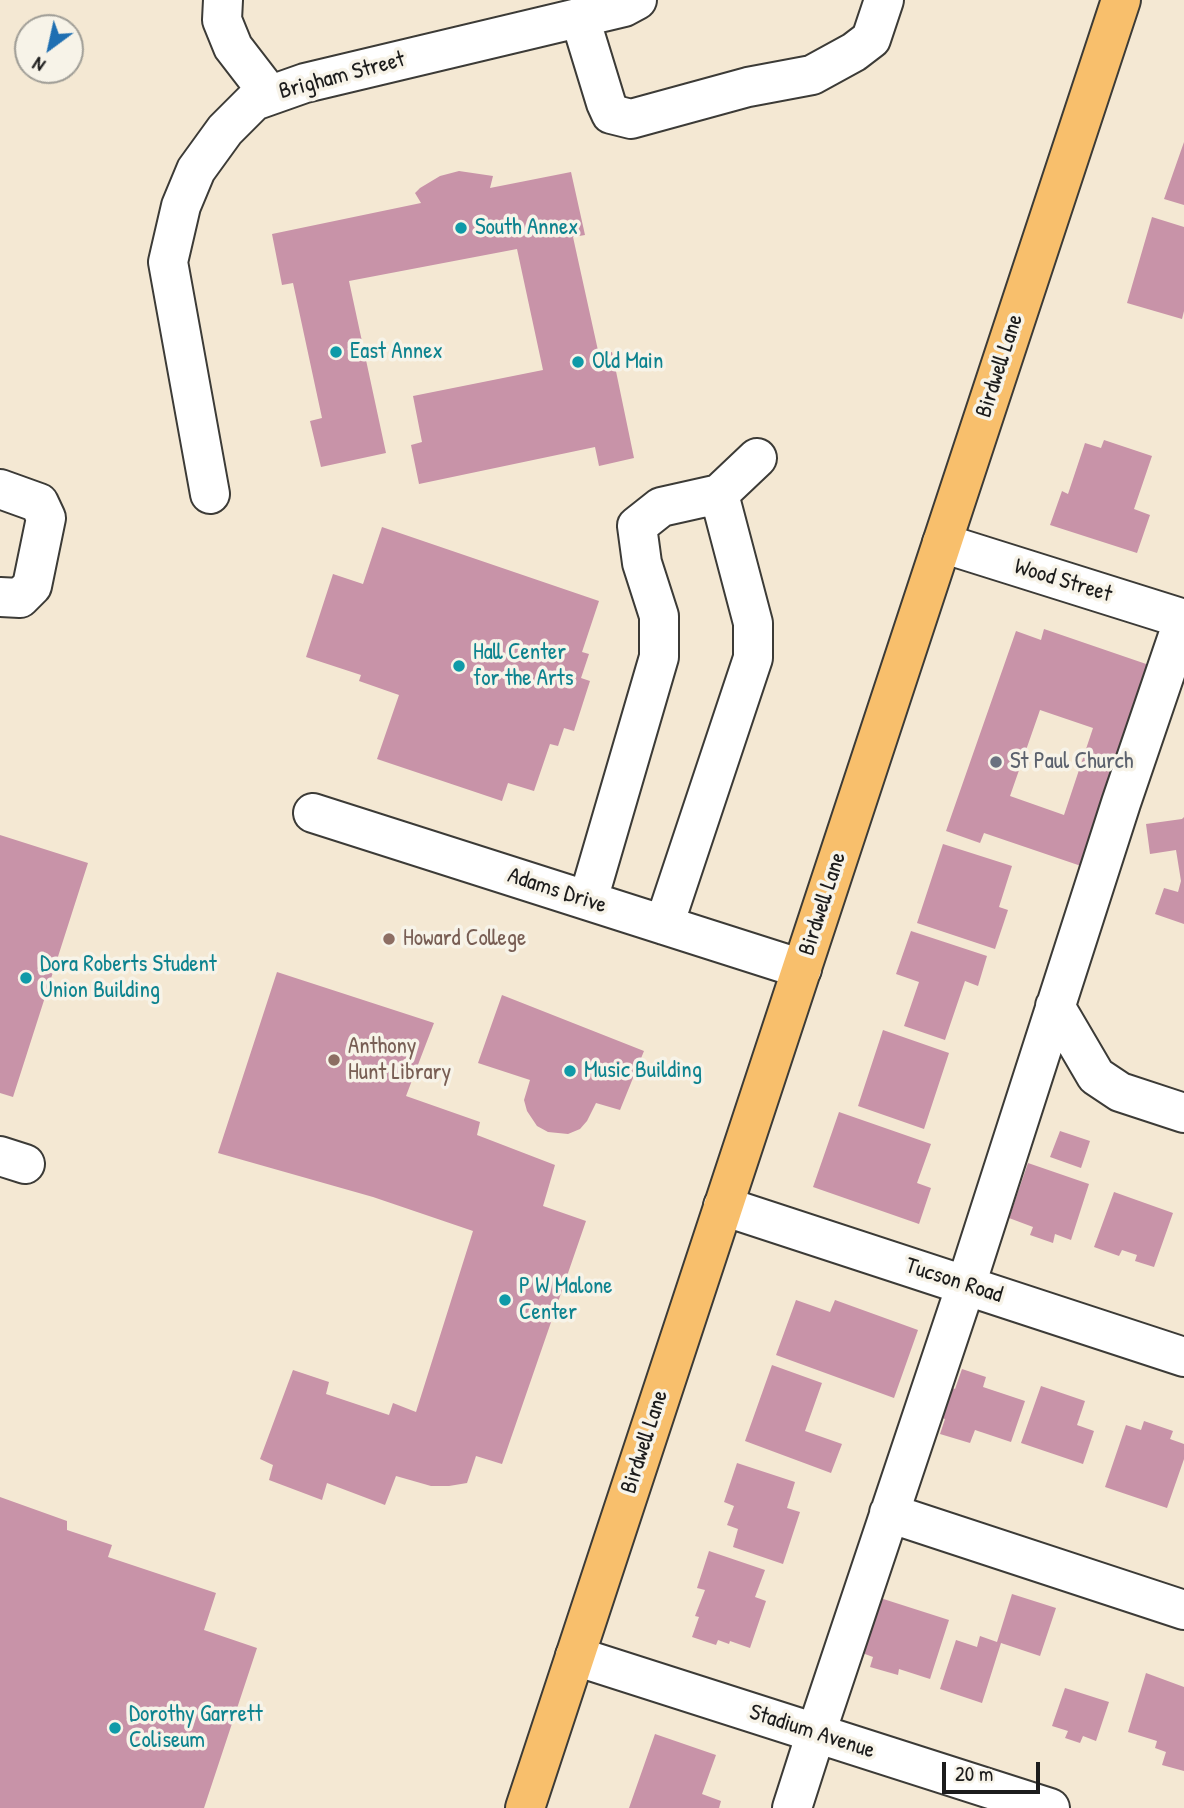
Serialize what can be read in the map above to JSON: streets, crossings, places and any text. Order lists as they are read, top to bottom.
{
  "streets": {
    "main road": ["Birdwell Lane"],
    "street": [
      "Brigham Street",
      "Wood Street",
      "Adams Drive",
      "Tucson Road",
      "Stadium Avenue"
    ]
  },
  "crossings": [
    ["Birdwell Lane", "Wood Street"],
    ["Birdwell Lane", "Adams Drive"],
    ["Birdwell Lane", "Tucson Road"],
    ["Birdwell Lane", "Stadium Avenue"]
  ],
  "places": [
    "South Annex",
    "East Annex",
    "Old Main",
    "Hall Center for the Arts",
    "St Paul Church",
    "Howard College",
    "Dora Roberts Student Union Building",
    "Anthony Hunt Library",
    "Music Building",
    "P W Malone Center",
    "Dorothy Garrett Coliseum"
  ],
  "scale_bar": "20 m",
  "north": "bottom left"
}
